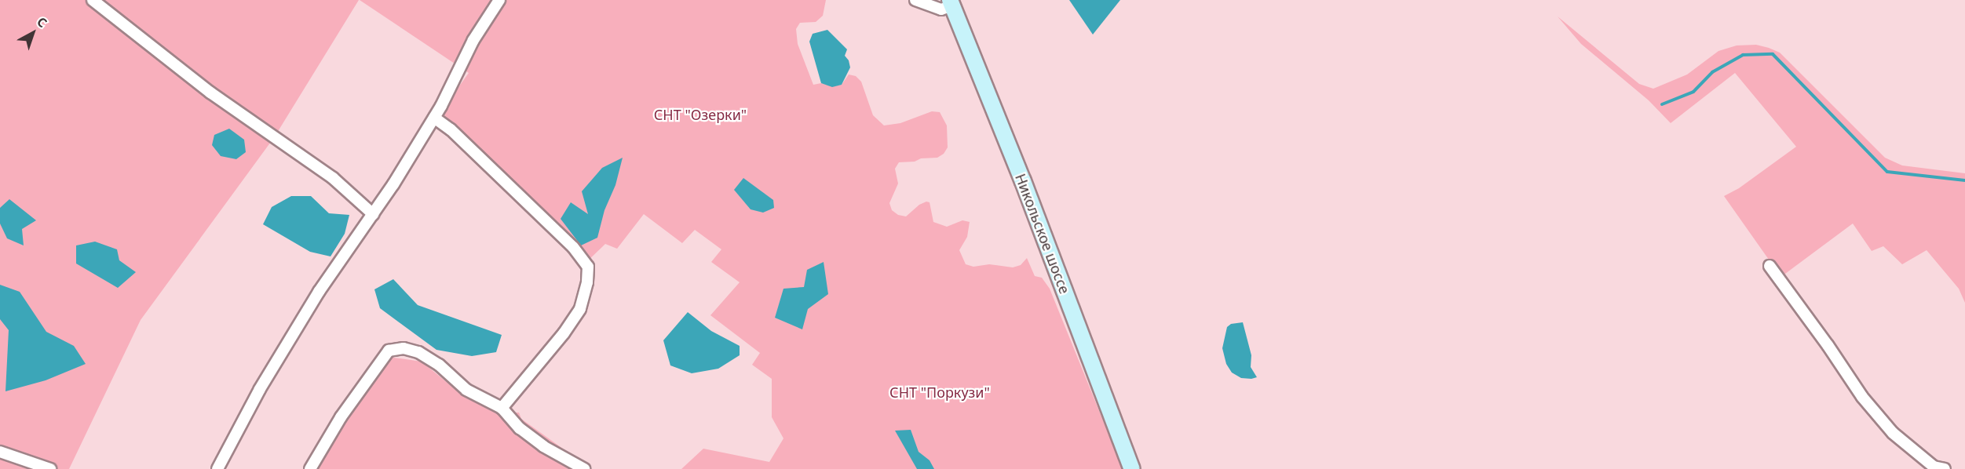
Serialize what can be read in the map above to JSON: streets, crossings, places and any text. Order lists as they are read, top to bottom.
{
  "streets": {
    "main road": ["Никольское шоссе"]
  },
  "parks": ["СНТ \"Озерки\"", "СНТ \"Поркузи\""],
  "north": "top right"
}
